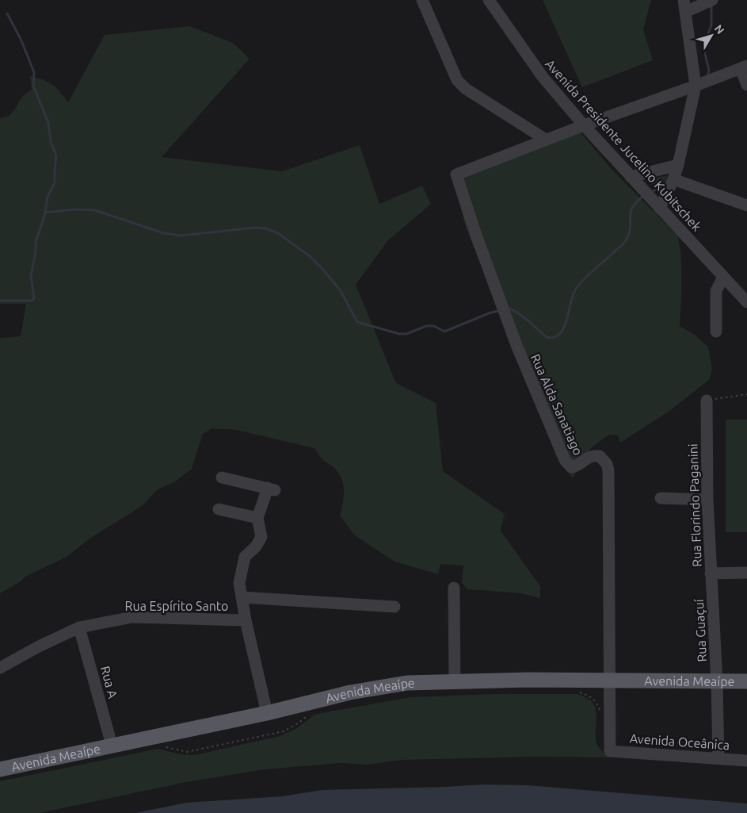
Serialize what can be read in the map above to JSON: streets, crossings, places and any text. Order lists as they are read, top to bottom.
{
  "streets": {
    "main road": ["Avenida Meaípe"],
    "street": [
      "Avenida Presidente Jucelino Kubitschek",
      "Rua Alda Sanatiago",
      "Rua Florindo Paganini",
      "Rua Espírito Santo",
      "Rua Guaçuí",
      "Rua A",
      "Avenida Oceânica"
    ]
  },
  "crossings": [
    ["Rua Alda Sanatiago", "Avenida Meaípe"],
    ["Rua Alda Sanatiago", "Avenida Oceânica"],
    ["Rua Florindo Paganini", "Rua Guaçuí"],
    ["Rua Espírito Santo", "Avenida Meaípe"],
    ["Rua Espírito Santo", "Rua A"],
    ["Rua Guaçuí", "Avenida Meaípe"],
    ["Rua Guaçuí", "Avenida Oceânica"],
    ["Avenida Meaípe", "Rua A"]
  ],
  "north": "top right"
}
